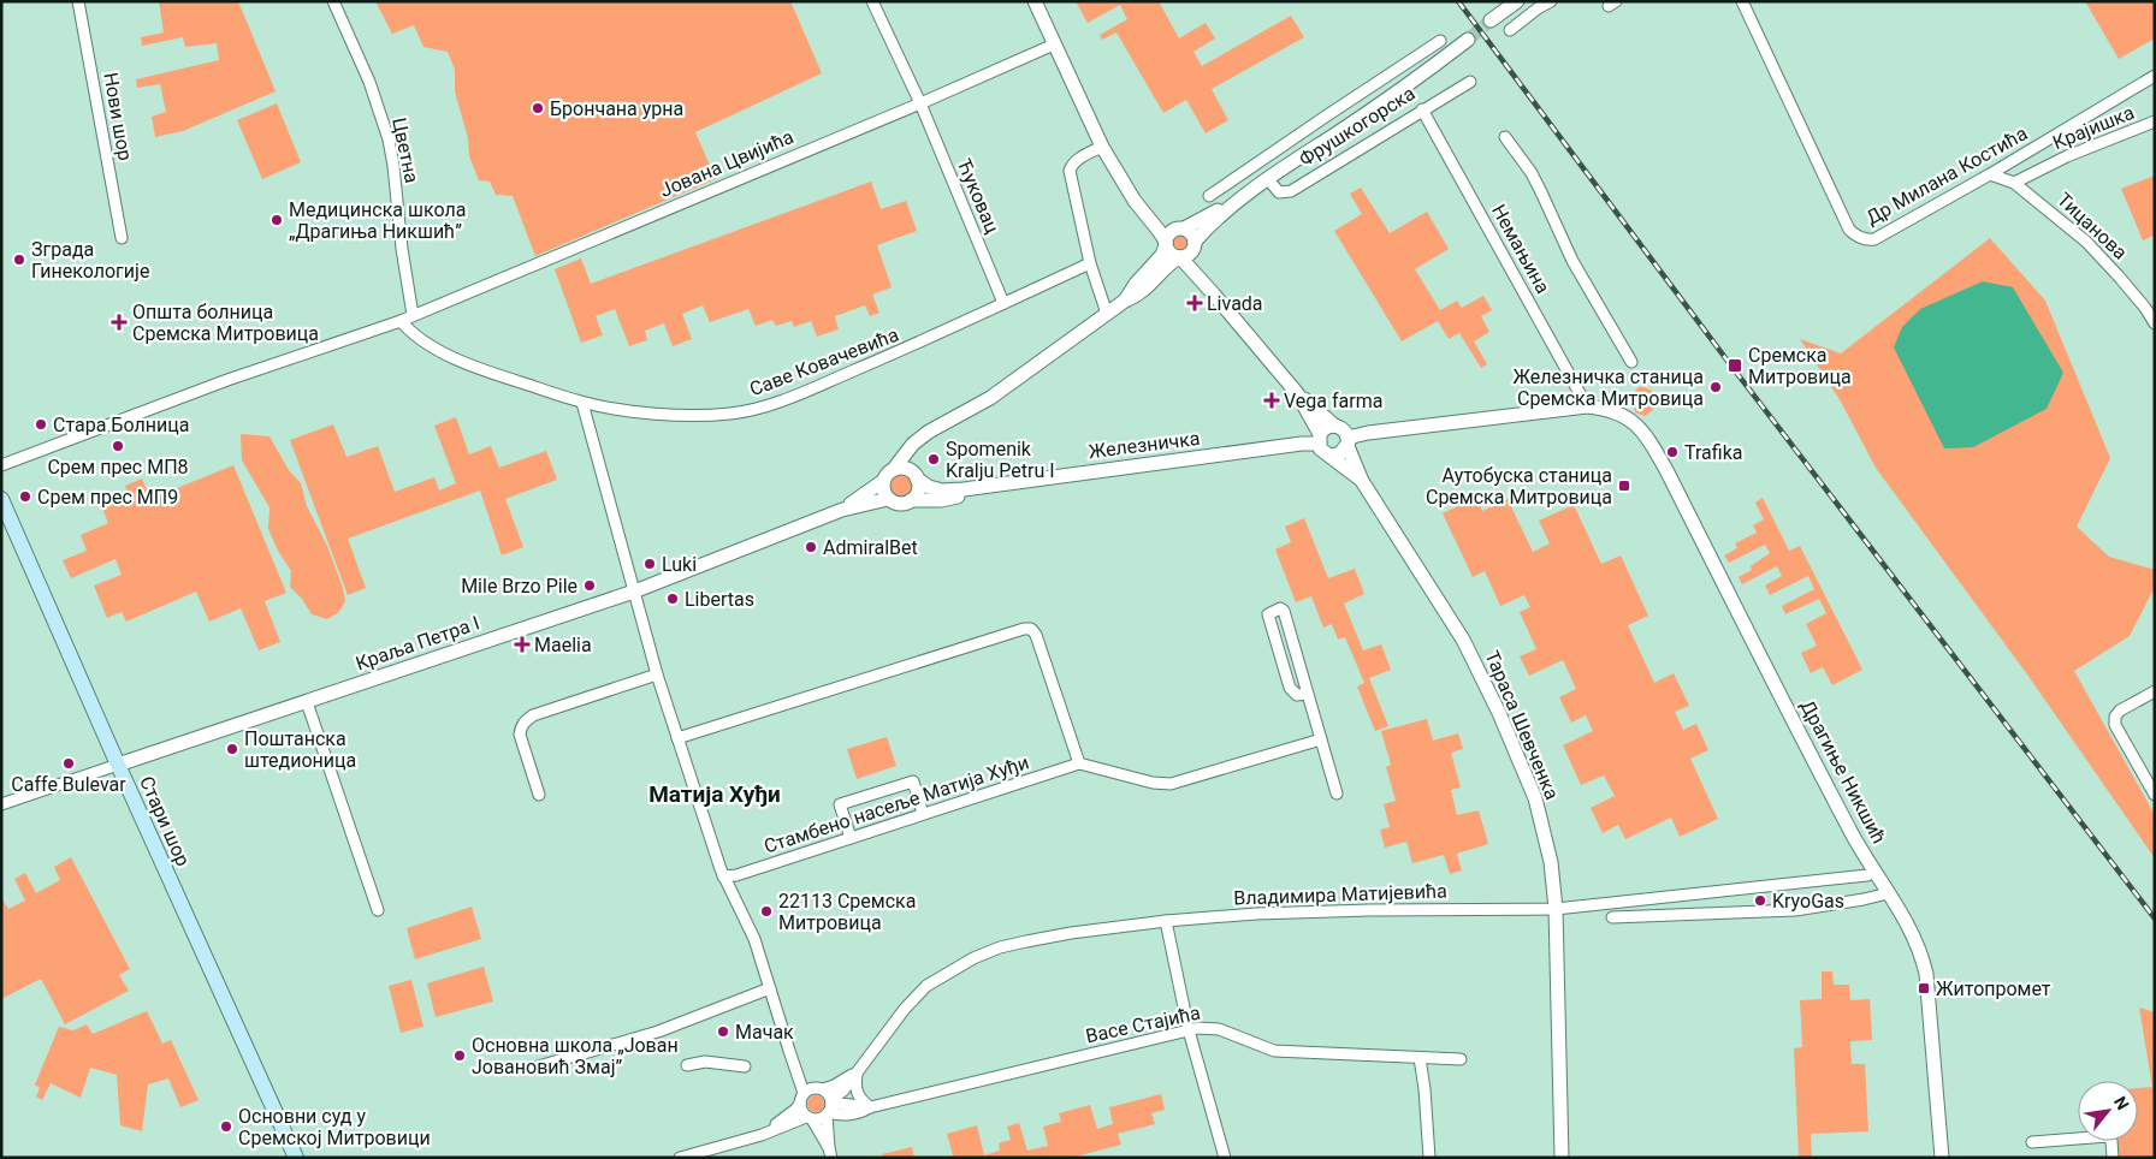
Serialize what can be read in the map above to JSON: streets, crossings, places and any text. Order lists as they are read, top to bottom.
{
  "streets": {
    "main road": ["Стари шор"],
    "street": [
      "Нови шор",
      "Фрушкогорска",
      "Крајишка",
      "Цветна",
      "Јована Цвијића",
      "Др Милана Костића",
      "Ћуковац",
      "Тицанова",
      "Немањина",
      "Саве Ковачевића",
      "Железничка",
      "Краља Петра I",
      "Тараса Шевченка",
      "Драгиње Никшић",
      "Стамбено насеље Матија Хуђи",
      "Владимира Матијевића",
      "Васе Стајића"
    ]
  },
  "crossings": [
    ["Фрушкогорска", "Немањина"],
    ["Крајишка", "Тицанова"],
    ["Цветна", "Јована Цвијића"],
    ["Јована Цвијића", "Ћуковац"],
    ["Јована Цвијића", "Саве Ковачевића"],
    ["Др Милана Костића", "Тицанова"],
    ["Ћуковац", "Саве Ковачевића"],
    ["Немањина", "Драгиње Никшић"],
    ["Железничка", "Краља Петра I"],
    ["Железничка", "Тараса Шевченка"],
    ["Краља Петра I", "Стари шор"],
    ["Тараса Шевченка", "Владимира Матијевића"],
    ["Драгиње Никшић", "Владимира Матијевића"],
    ["Владимира Матијевића", "Васе Стајића"]
  ],
  "districts": ["Матија Хуђи"],
  "places": {
    "other": [
      "Брончана урна",
      "Медицинска школа „Драгиња Никшић”",
      "Зграда Гинекологије",
      "Железничка станица Сремска Митровица",
      "Стара Болница",
      "Срем прес МП8",
      "Trafika",
      "Spomenik Kralju Petru I",
      "Срем прес МП9",
      "AdmiralBet",
      "Luki",
      "Mile Brzo Pile",
      "Libertas",
      "Поштанска штедионица",
      "Caffe Bulevar",
      "KryoGas",
      "22113 Сремска Митровица",
      "Мачак",
      "Основна школа „Јован Јовановић Змај”",
      "Основни суд у Сремској Митровици"
    ],
    "health": [
      "Livada",
      "Општа болница Сремска Митровица",
      "Vega farma",
      "Maelia"
    ],
    "transit": ["Сремска Митровица", "Аутобуска станица Сремска Митровица", "Житопромет"]
  },
  "north": "top right"
}
